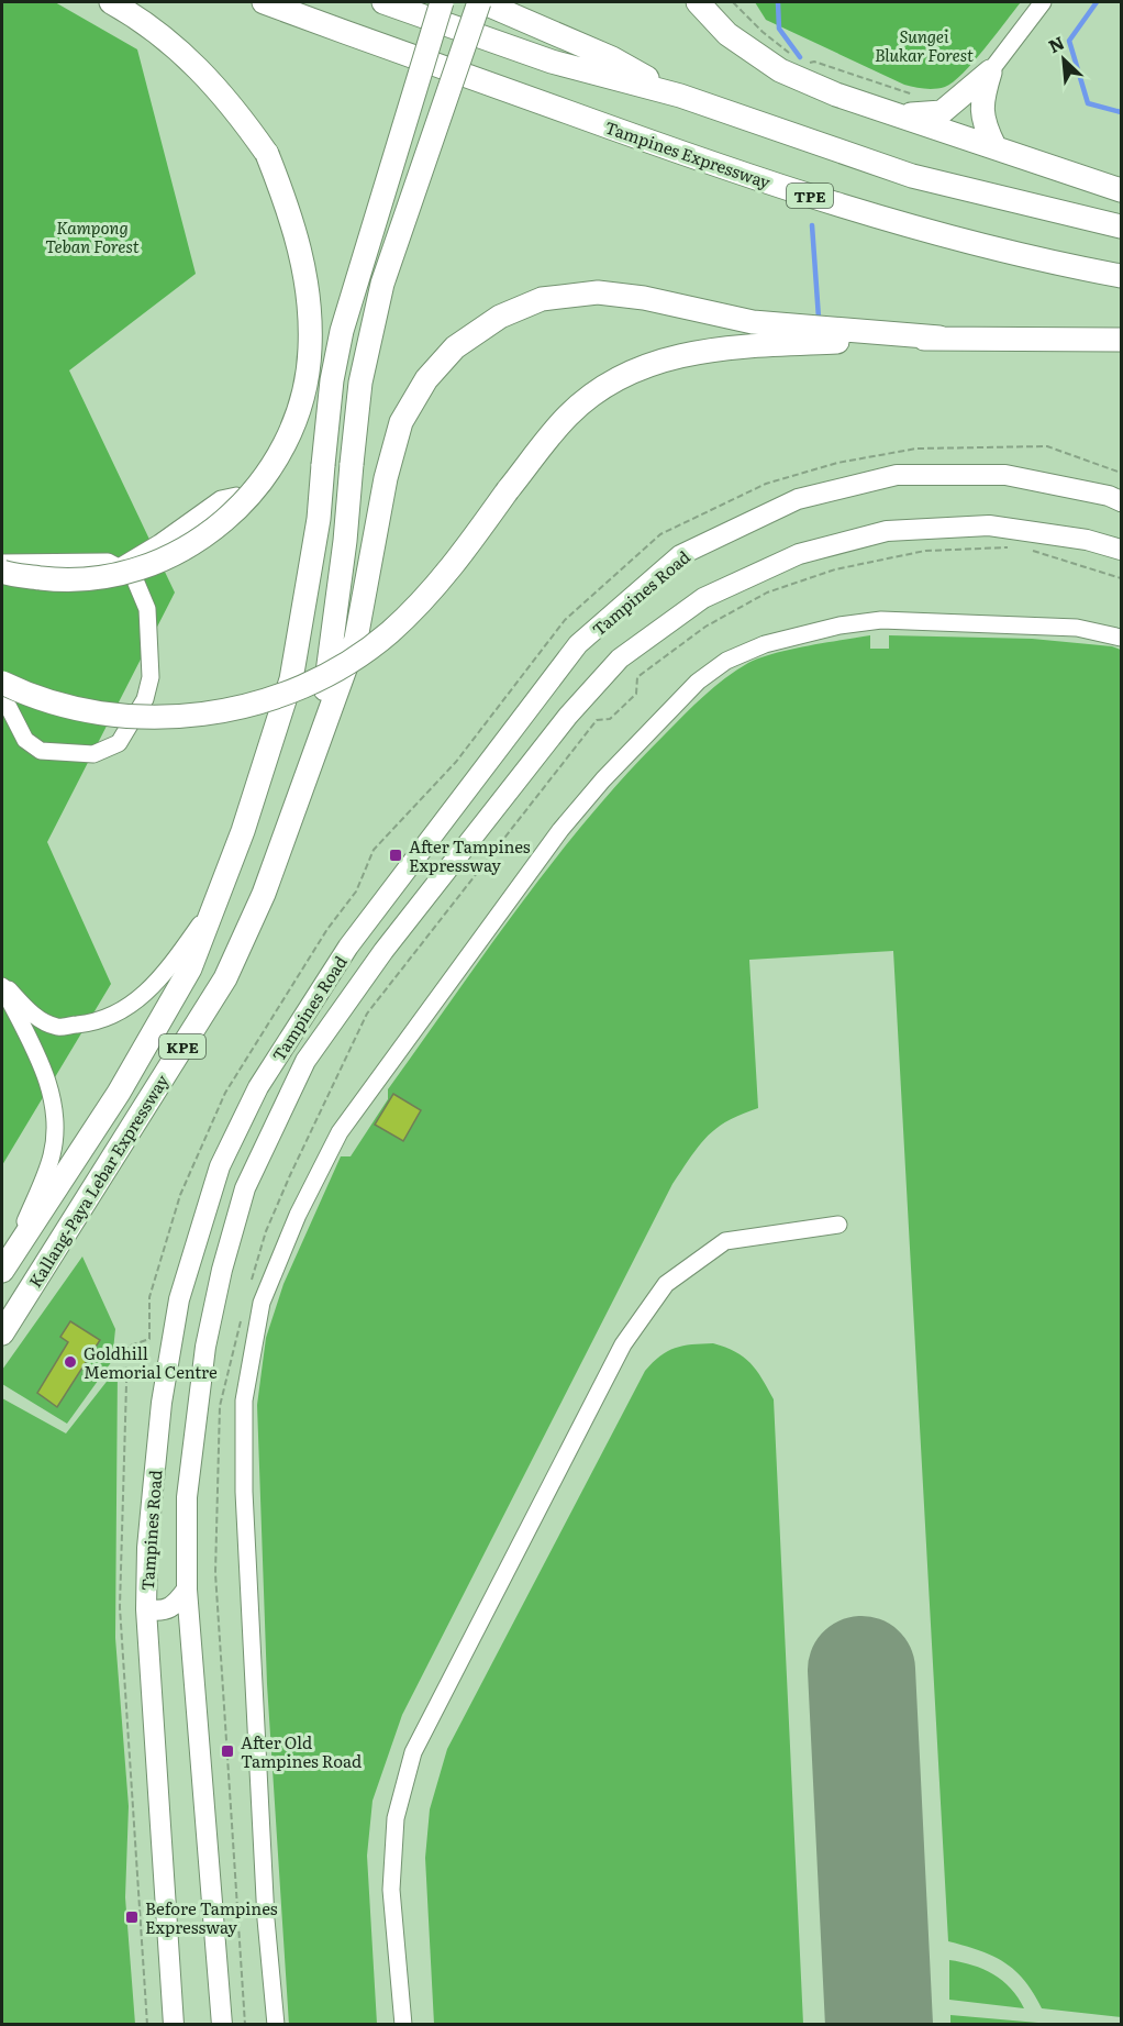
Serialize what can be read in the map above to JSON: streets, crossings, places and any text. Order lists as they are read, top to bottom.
{
  "streets": {
    "highway": [
      "Tampines Expressway",
      "TPE",
      "KPE",
      "Kallang-Paya Lebar Expressway"
    ],
    "main road": ["Tampines Road"]
  },
  "parks": ["Sungei Blukar Forest", "Kampong Teban Forest"],
  "places": {
    "transit": ["After Tampines Expressway", "After Old Tampines Road", "Before Tampines Expressway"],
    "other": ["Goldhill Memorial Centre"]
  },
  "north": "top left"
}
